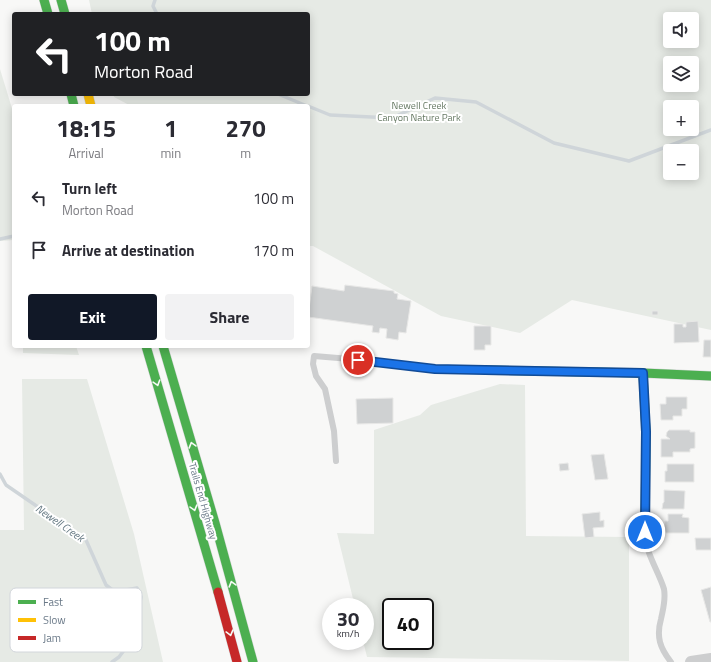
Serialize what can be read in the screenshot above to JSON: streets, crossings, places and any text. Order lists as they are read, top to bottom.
{
  "streets": {
    "main road": ["Trails End Highway"]
  },
  "water": ["Newell Creek"],
  "parks": ["Newell Creek Canyon Nature Park"],
  "legend": ["Fast", "Slow", "Jam"],
  "page": {
    "map_buttons": ["+", "−"],
    "turn": ["100 m", "Morton Road"],
    "eta": [
      "18:15",
      "Arrival",
      "1",
      "min",
      "270",
      "m"
    ],
    "list": [
      {
        "name": "Turn left",
        "note": "Morton Road",
        "value": "100 m"
      },
      {
        "name": "Arrive at destination",
        "value": "170 m"
      }
    ],
    "buttons": ["Exit", "Share"],
    "speed": "30 km/h",
    "limit": "40"
  }
}
